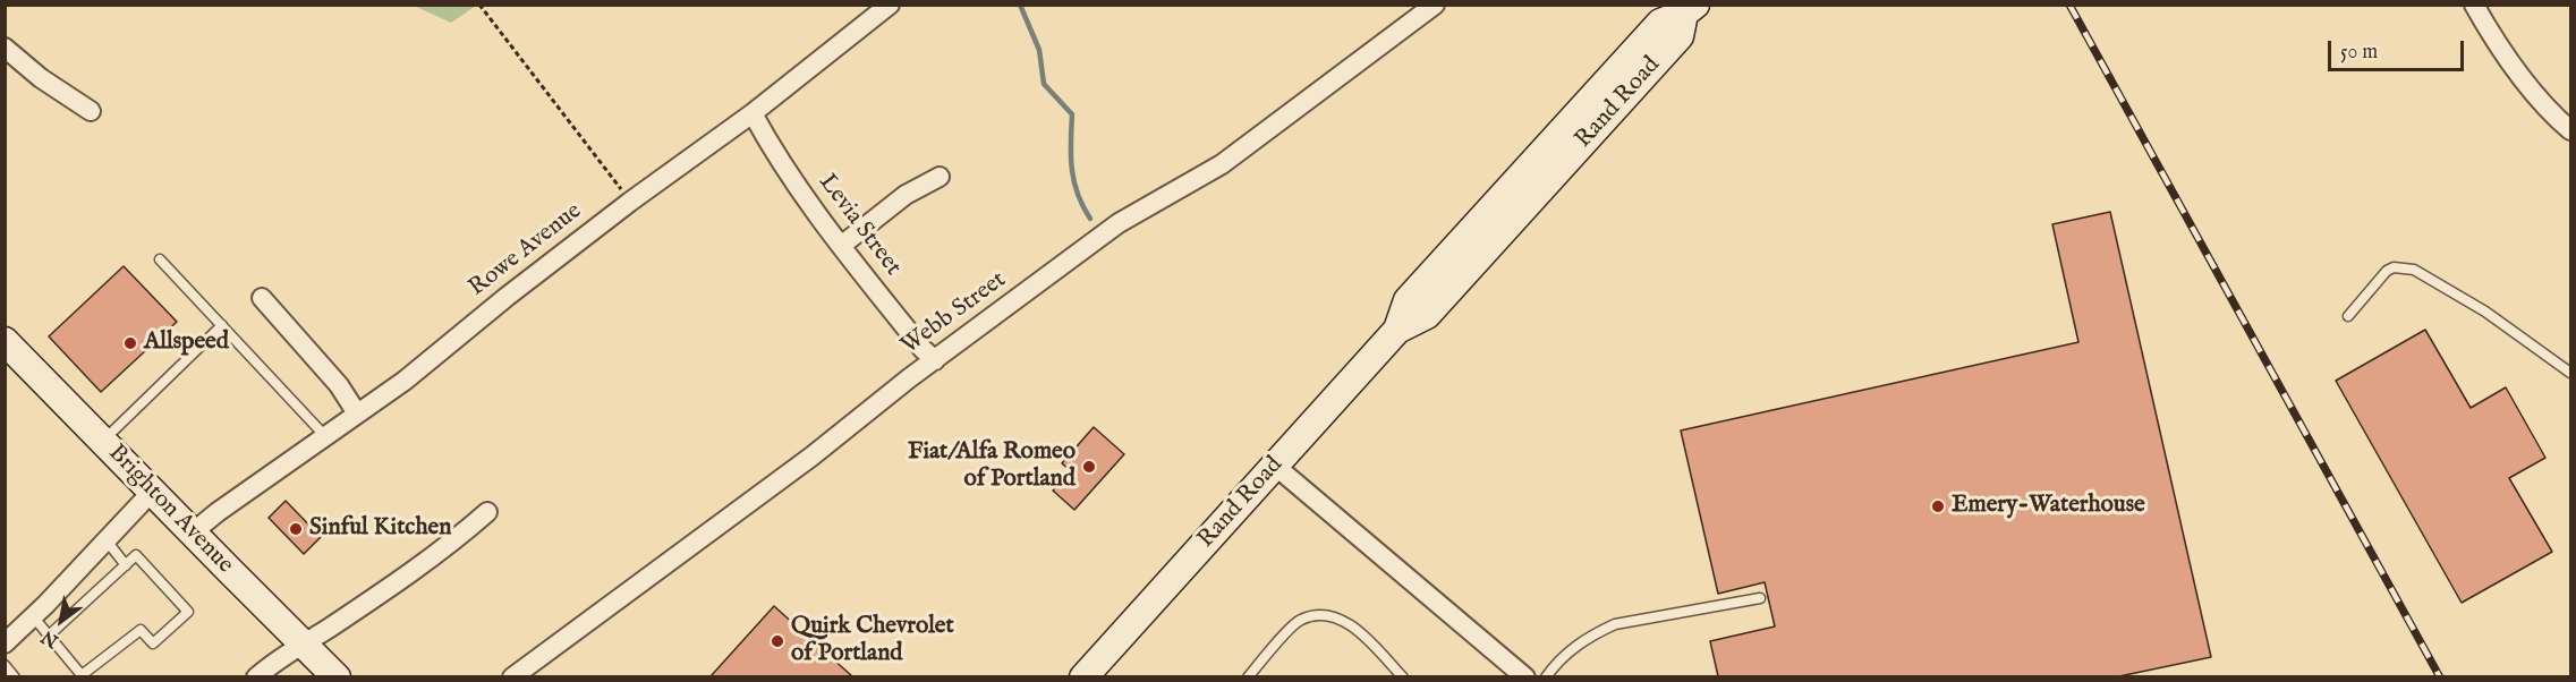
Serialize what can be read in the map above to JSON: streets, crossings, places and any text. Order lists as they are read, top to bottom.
{
  "streets": {
    "main road": ["Rand Road", "Brighton Avenue"],
    "street": ["Levia Street", "Rowe Avenue", "Webb Street"]
  },
  "crossings": [
    ["Levia Street", "Rowe Avenue"],
    ["Levia Street", "Webb Street"],
    ["Rowe Avenue", "Brighton Avenue"]
  ],
  "places": [
    "Allspeed",
    "Fiat/Alfa Romeo of Portland",
    "Emery-Waterhouse",
    "Sinful Kitchen",
    "Quirk Chevrolet of Portland"
  ],
  "scale_bar": "50 m",
  "north": "bottom left"
}
